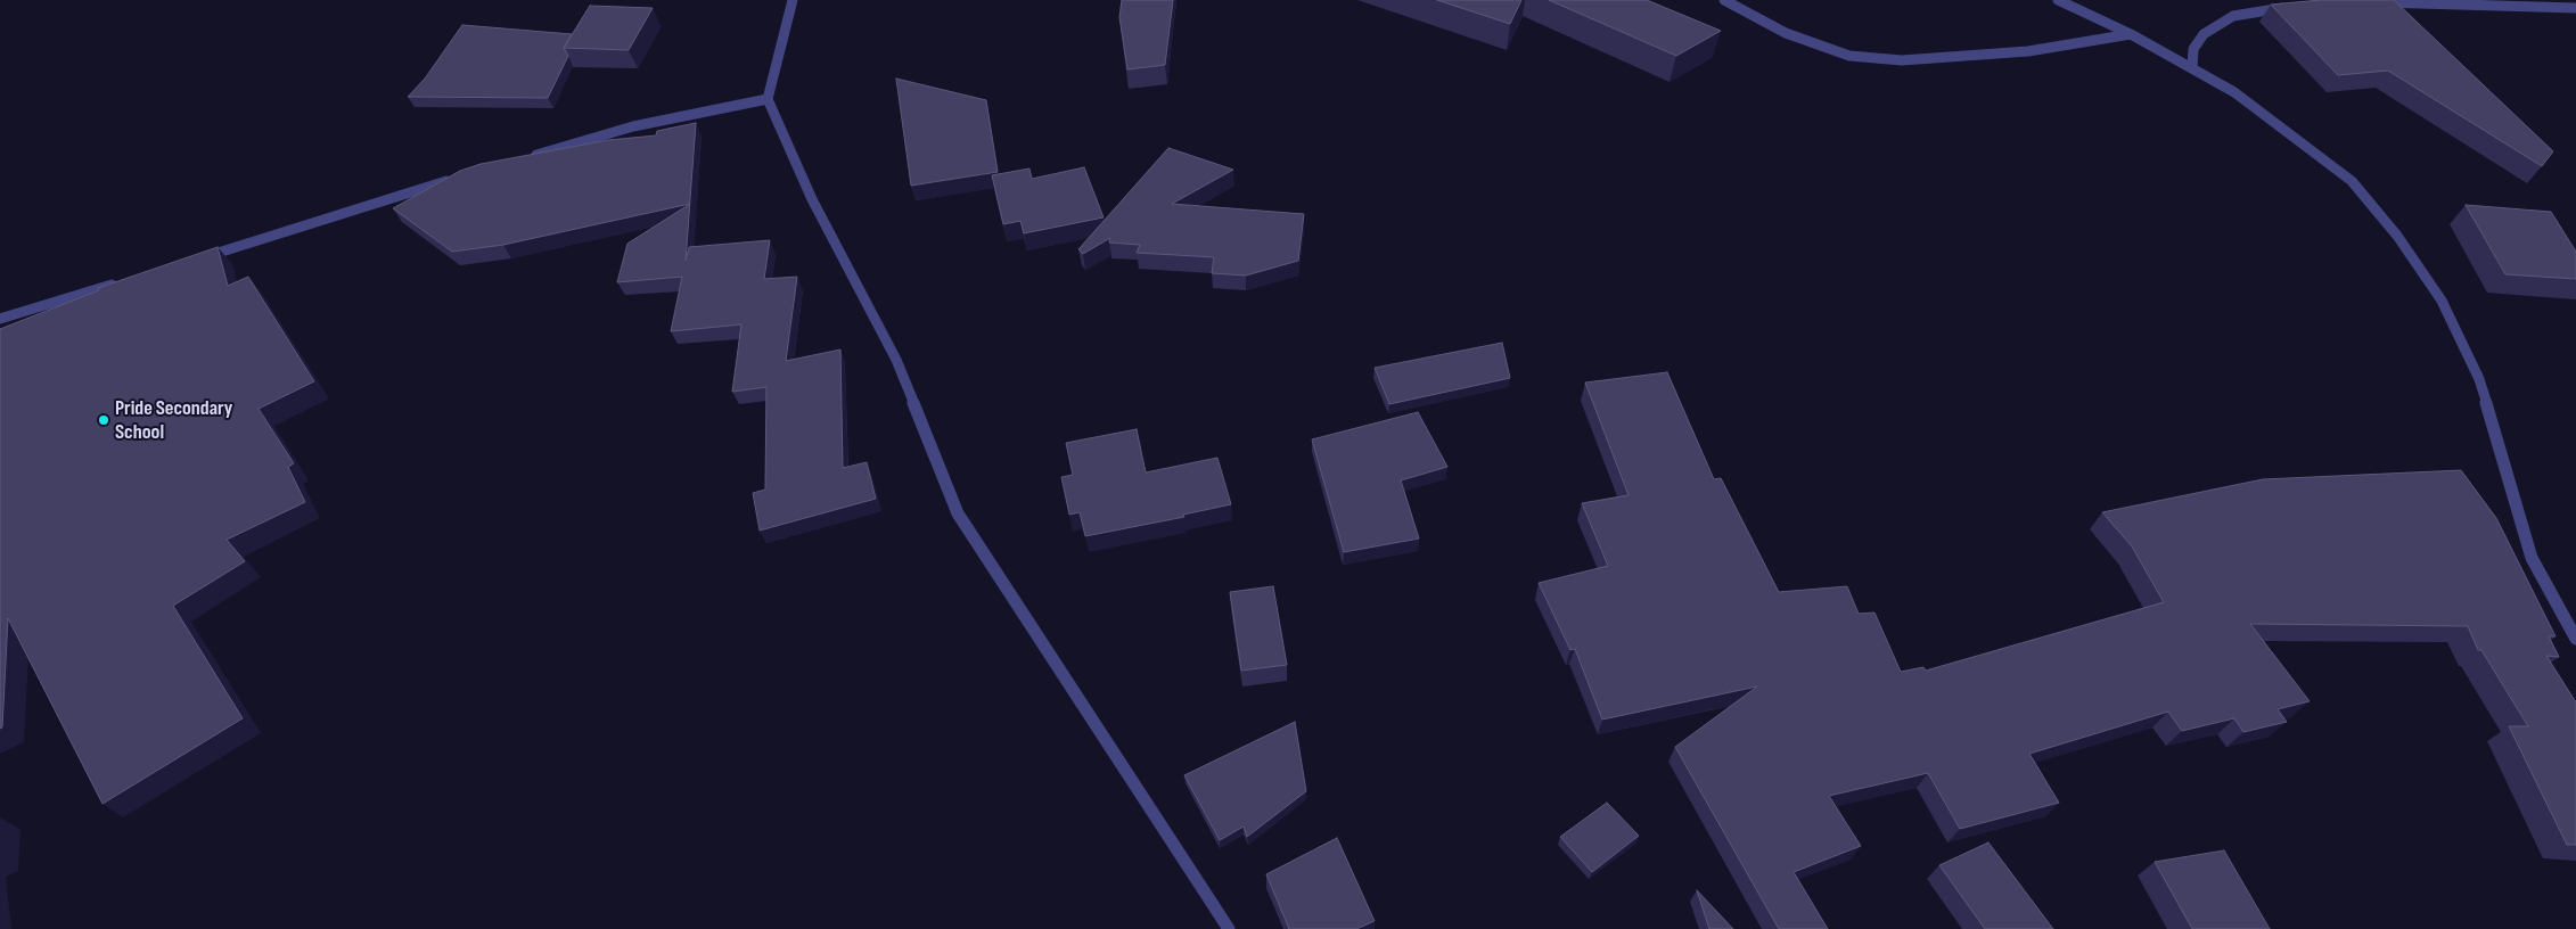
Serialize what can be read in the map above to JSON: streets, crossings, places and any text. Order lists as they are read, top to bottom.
{
  "places": ["Pride Secondary School"]
}
